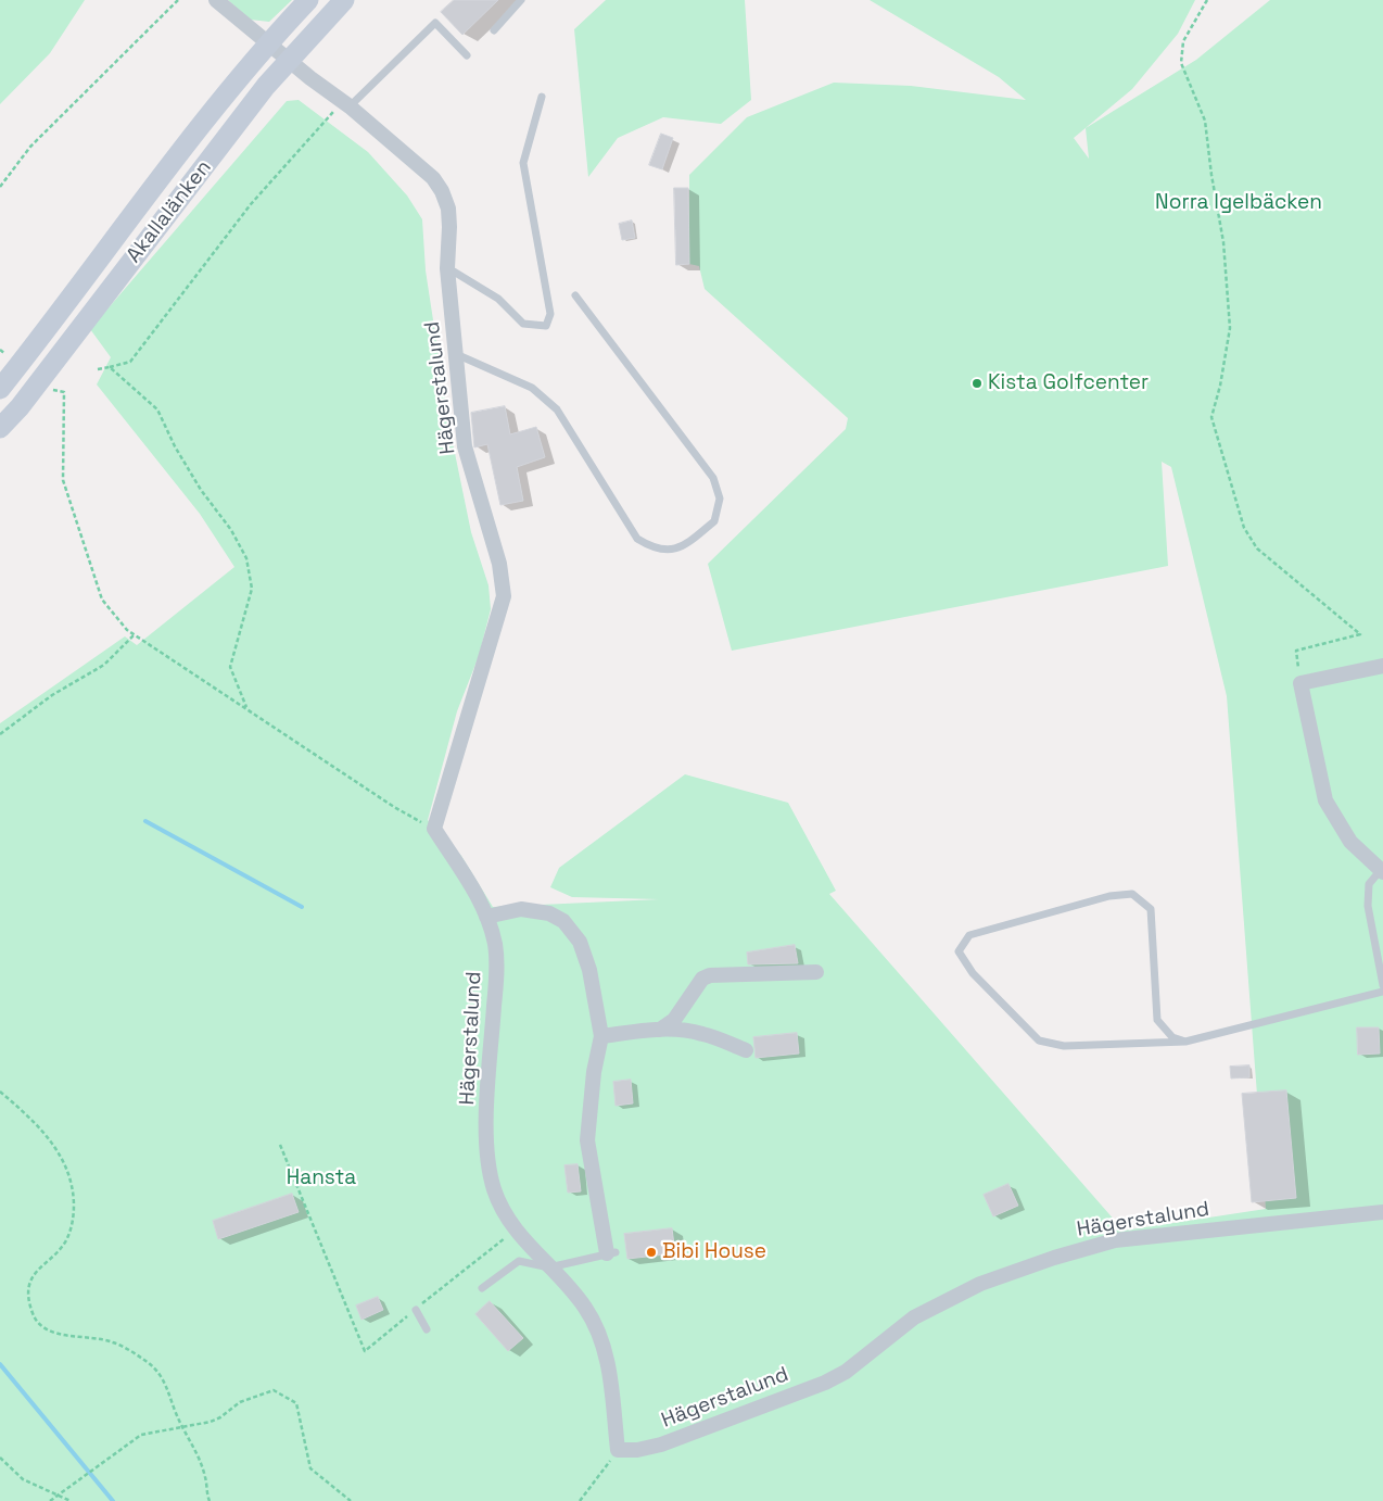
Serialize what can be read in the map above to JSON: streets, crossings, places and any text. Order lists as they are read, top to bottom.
{
  "streets": {
    "main road": ["Akallalänken"],
    "street": ["Hägerstalund"]
  },
  "crossings": [
    ["Akallalänken", "Hägerstalund"]
  ],
  "parks": ["Norra Igelbäcken", "Hansta"],
  "places": ["Kista Golfcenter", "Bibi House"]
}
